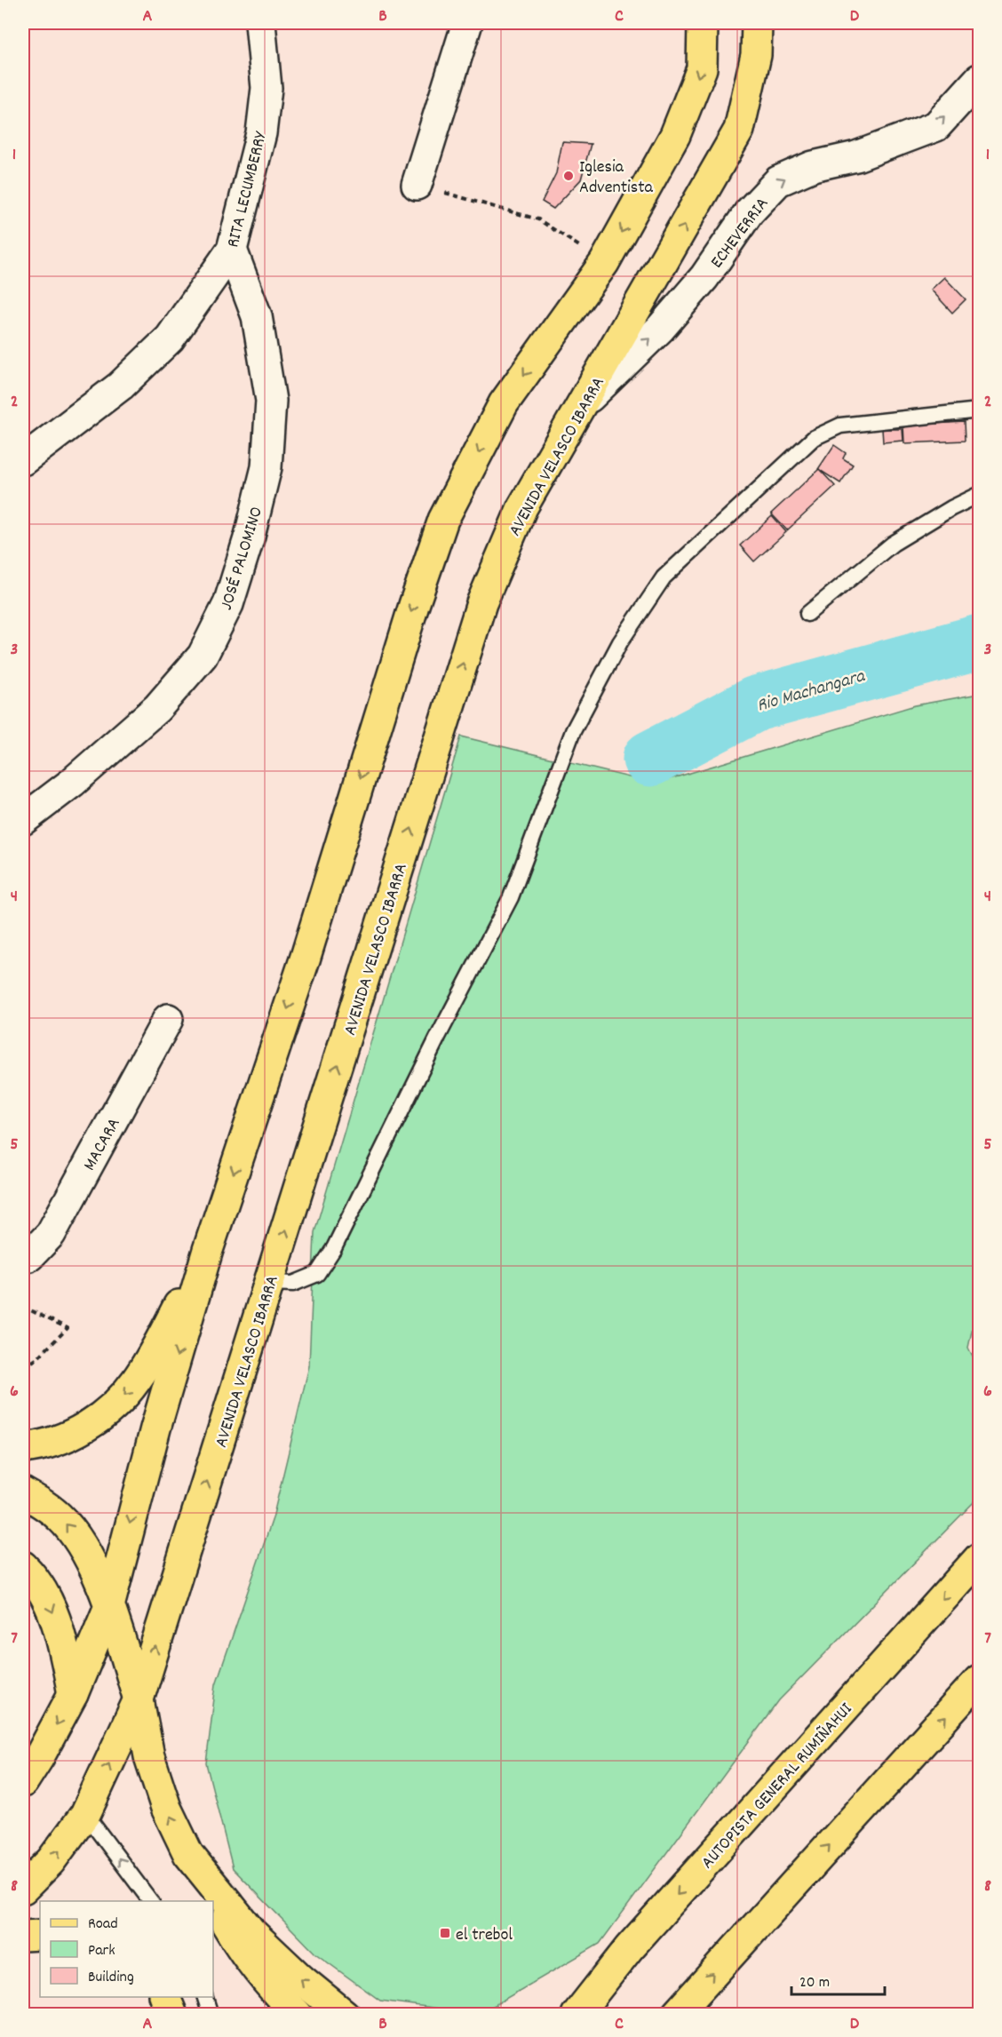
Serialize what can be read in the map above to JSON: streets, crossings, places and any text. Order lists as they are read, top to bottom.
{
  "streets": {
    "main road": ["AVENIDA VELASCO IBARRA", "AUTOPISTA GENERAL RUMIÑAHUI"],
    "street": [
      "RITA LECUMBERRY",
      "ECHEVERRIA",
      "JOSÉ PALOMINO",
      "MACARA"
    ]
  },
  "crossings": [
    ["RITA LECUMBERRY", "JOSÉ PALOMINO"],
    ["ECHEVERRIA", "AVENIDA VELASCO IBARRA"]
  ],
  "one_way": ["ECHEVERRIA"],
  "water": ["Rio Machangara"],
  "places": {
    "other": ["Iglesia Adventista"],
    "transit": ["el trebol"]
  },
  "legend": ["Road", "Park", "Building"],
  "scale_bar": "20 m",
  "grid": {
    "columns": [
      "A",
      "B",
      "C",
      "D"
    ],
    "rows": [
      "1",
      "2",
      "3",
      "4",
      "5",
      "6",
      "7",
      "8"
    ]
  }
}
